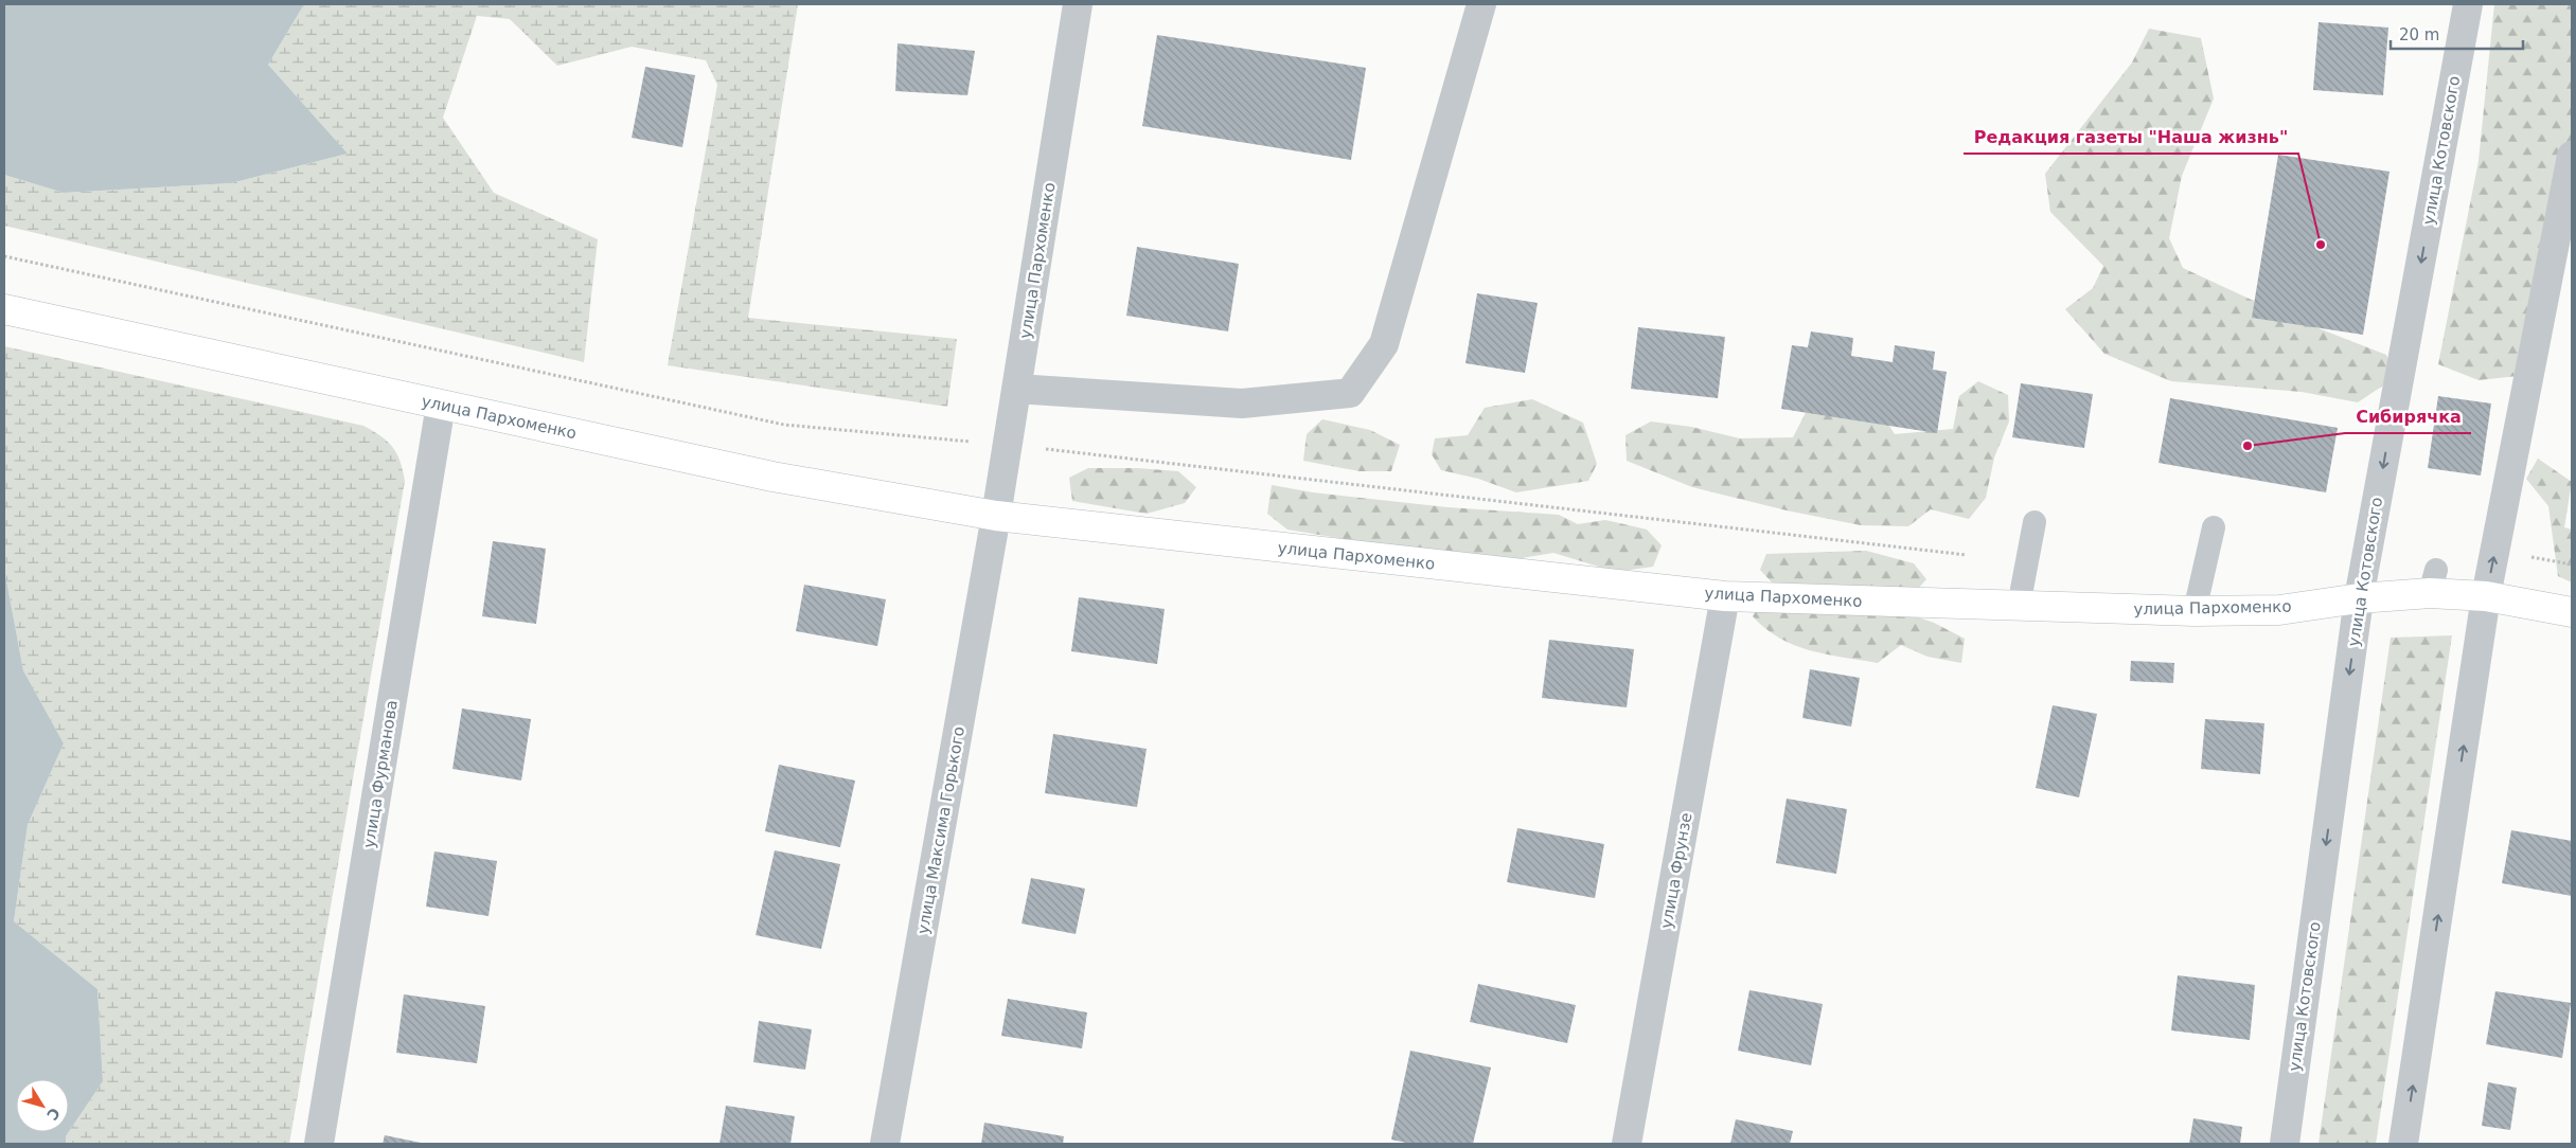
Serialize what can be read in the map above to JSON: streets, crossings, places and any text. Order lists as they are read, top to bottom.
{
  "streets": {
    "street": [
      "улица Котовского",
      "улица Пархоменко",
      "улица Фурманова",
      "улица Максима Горького",
      "улица Фрунзе"
    ]
  },
  "crossings": [
    ["улица Котовского", "улица Пархоменко"],
    ["улица Пархоменко", "улица Фурманова"],
    ["улица Пархоменко", "улица Максима Горького"],
    ["улица Пархоменко", "улица Фрунзе"]
  ],
  "places": ["Редакция газеты \"Наша жизнь\"", "Сибирячка"],
  "scale_bar": "20 m",
  "north": "bottom right"
}
